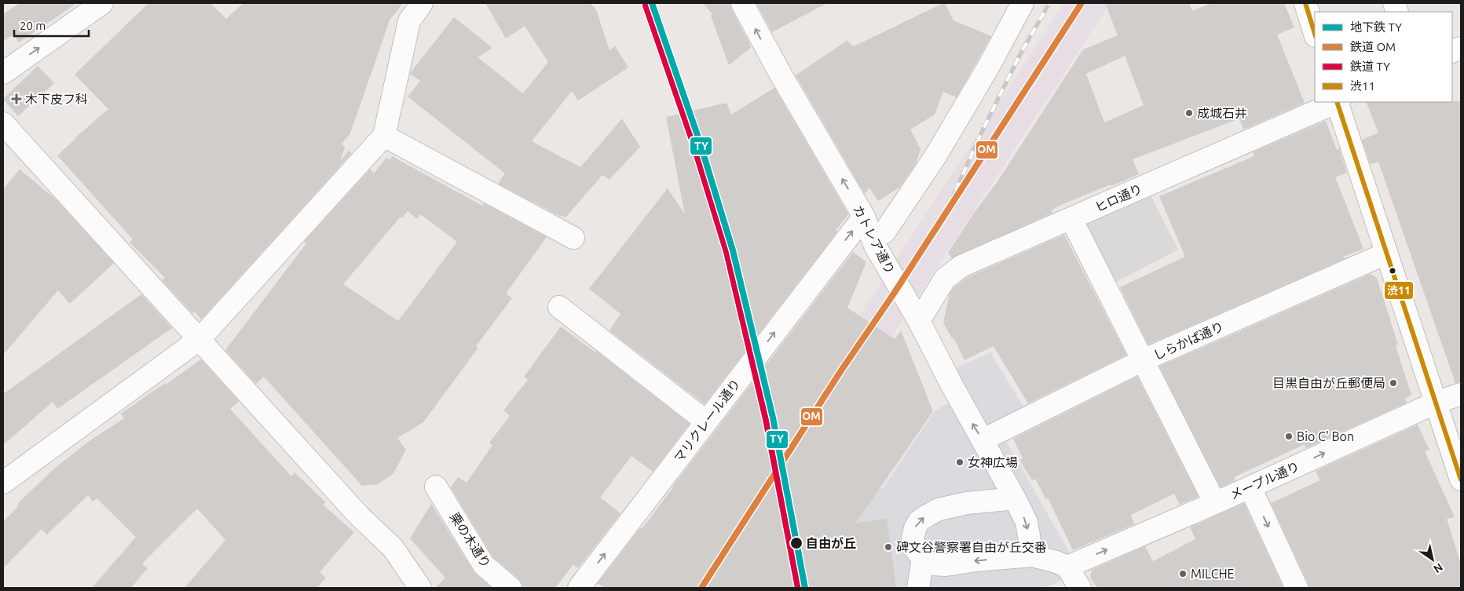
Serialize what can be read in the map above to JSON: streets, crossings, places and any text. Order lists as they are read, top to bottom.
{
  "streets": {
    "street": [
      "ヒロ通り",
      "カトレア通り",
      "しらかば通り",
      "マリクレール通り",
      "メープル通り",
      "栗の木通り"
    ]
  },
  "crossings": [
    ["ヒロ通り", "カトレア通り"],
    ["カトレア通り", "マリクレール通り"]
  ],
  "one_way": ["マリクレール通り", "メープル通り"],
  "places": {
    "health": ["木下皮フ科"],
    "other": [
      "成城石井",
      "目黒自由が丘郵便局",
      "Bio C' Bon",
      "女神広場",
      "自由が丘",
      "碑文谷警察署自由が丘交番",
      "MILCHE"
    ]
  },
  "lines": [
    "metro line TY",
    "rail line OM",
    "transit line 渋11",
    "rail line TY"
  ],
  "legend": [
    "地下鉄 TY",
    "鉄道 OM",
    "鉄道 TY",
    "渋11"
  ],
  "scale_bar": "20 m",
  "north": "bottom right"
}
